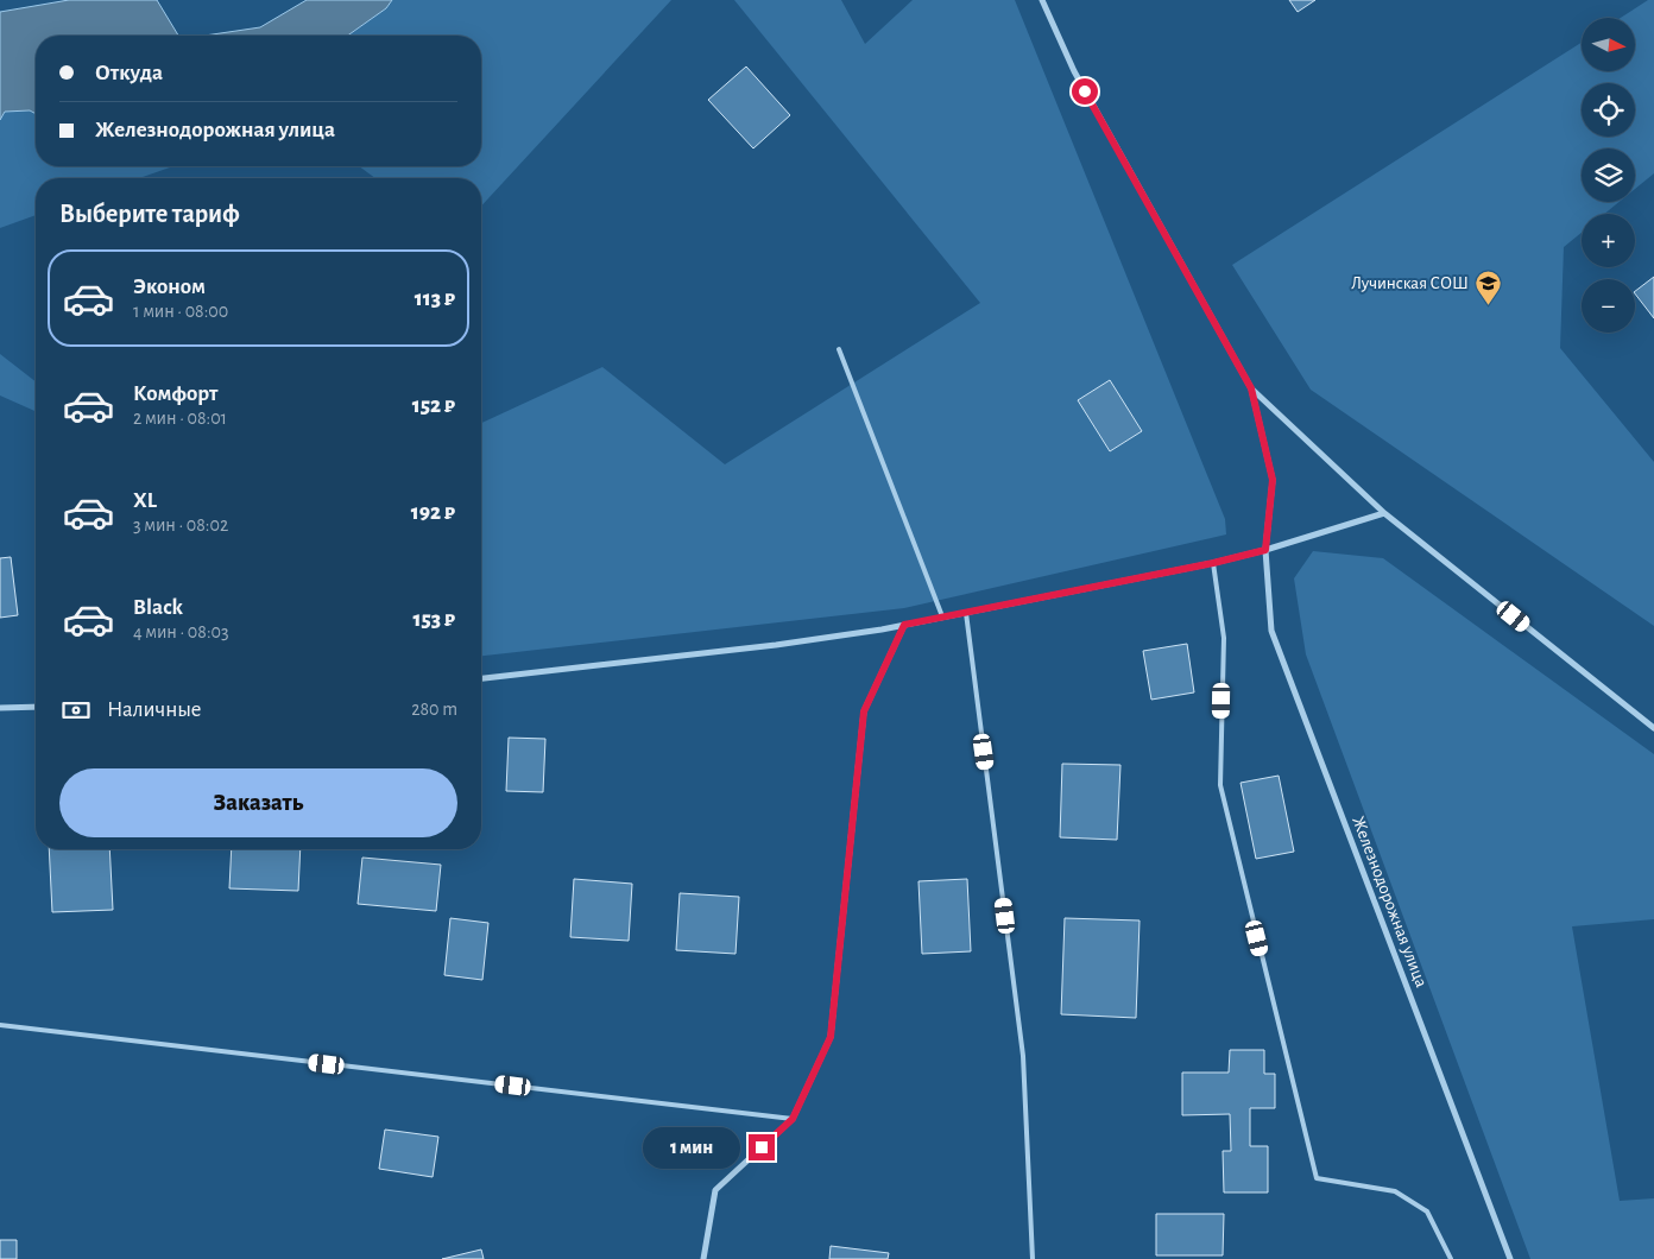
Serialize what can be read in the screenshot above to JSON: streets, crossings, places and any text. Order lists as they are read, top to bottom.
{
  "streets": {
    "street": ["Железнодорожная улица"]
  },
  "places": {
    "school or university": ["Лучинская СОШ"]
  },
  "north": "right",
  "page": {
    "map_buttons": ["+", "−"],
    "banner": ["Откуда", "Железнодорожная улица"],
    "heading": "Выберите тариф",
    "list": [
      {
        "name": "Эконом",
        "note": "1 мин · 08:00",
        "value": "113 ₽"
      },
      {
        "name": "Комфорт",
        "note": "2 мин · 08:01",
        "value": "152 ₽"
      },
      {
        "name": "XL",
        "note": "3 мин · 08:02",
        "value": "192 ₽"
      },
      {
        "name": "Black",
        "note": "4 мин · 08:03",
        "value": "153 ₽"
      }
    ],
    "pay": ["Наличные", "280 m"],
    "buttons": "Заказать",
    "bubble": "1 мин"
  }
}
